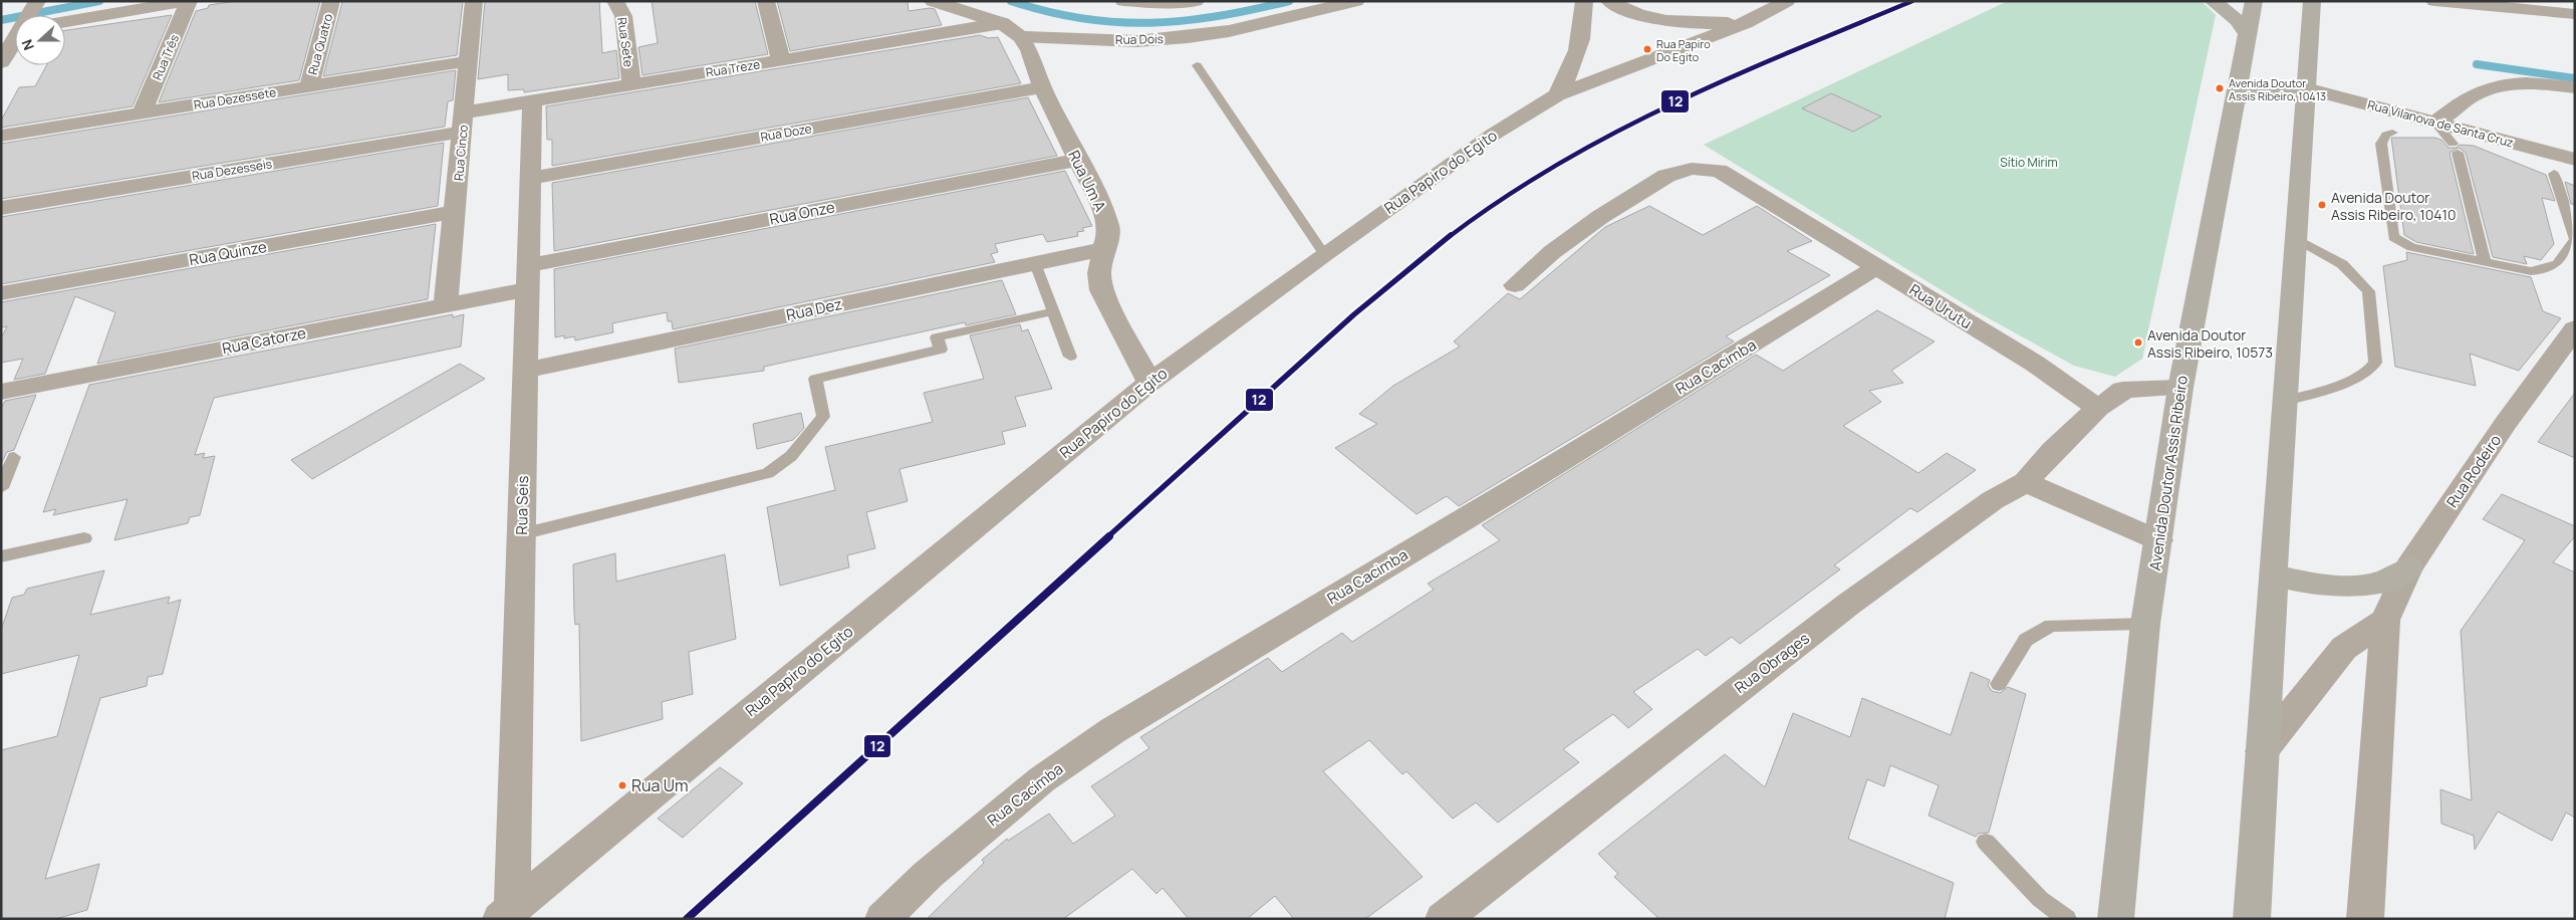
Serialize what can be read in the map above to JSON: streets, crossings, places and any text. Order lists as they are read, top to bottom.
{
  "streets": {
    "main road": ["Avenida Doutor Assis Ribeiro"],
    "street": [
      "Rua Dois",
      "Rua Sete",
      "Rua Quatro",
      "Rua Três",
      "Rua Treze",
      "Rua Dezessete",
      "Rua Vilanova de Santa Cruz",
      "Rua Doze",
      "Rua Cinco",
      "Rua Dezesseis",
      "Rua Papiro do Egito",
      "Rua Um A",
      "Rua Onze",
      "Rua Quinze",
      "Rua Urutu",
      "Rua Dez",
      "Rua Catorze",
      "Rua Cacimba",
      "Rua Rodeiro",
      "Rua Seis",
      "Rua Obrages"
    ]
  },
  "crossings": [
    ["Rua Dois", "Rua Treze"],
    ["Rua Dois", "Rua Um A"],
    ["Rua Sete", "Rua Treze"],
    ["Rua Quatro", "Rua Dezessete"],
    ["Rua Três", "Rua Dezessete"],
    ["Rua Treze", "Rua Cinco"],
    ["Rua Treze", "Rua Dezesseis"],
    ["Rua Treze", "Rua Um A"],
    ["Rua Treze", "Rua Seis"],
    ["Rua Dezessete", "Rua Cinco"],
    ["Rua Doze", "Rua Um A"],
    ["Rua Doze", "Rua Seis"],
    ["Rua Cinco", "Rua Dezesseis"],
    ["Rua Cinco", "Rua Quinze"],
    ["Rua Cinco", "Rua Catorze"],
    ["Rua Papiro do Egito", "Rua Um A"],
    ["Rua Papiro do Egito", "Rua Seis"],
    ["Rua Um A", "Rua Onze"],
    ["Rua Um A", "Rua Dez"],
    ["Rua Onze", "Rua Catorze"],
    ["Rua Onze", "Rua Seis"],
    ["Rua Urutu", "Rua Cacimba"],
    ["Rua Urutu", "Rua Obrages"],
    ["Rua Dez", "Rua Seis"],
    ["Rua Catorze", "Rua Seis"]
  ],
  "parks": ["Sítio Mirim"],
  "places": [
    "Rua Papiro Do Egito",
    "Avenida Doutor Assis Ribeiro, 10413",
    "Avenida Doutor Assis Ribeiro, 10410",
    "Avenida Doutor Assis Ribeiro, 10573",
    "Rua Um"
  ],
  "lines": ["transit line 12"],
  "north": "left"
}
